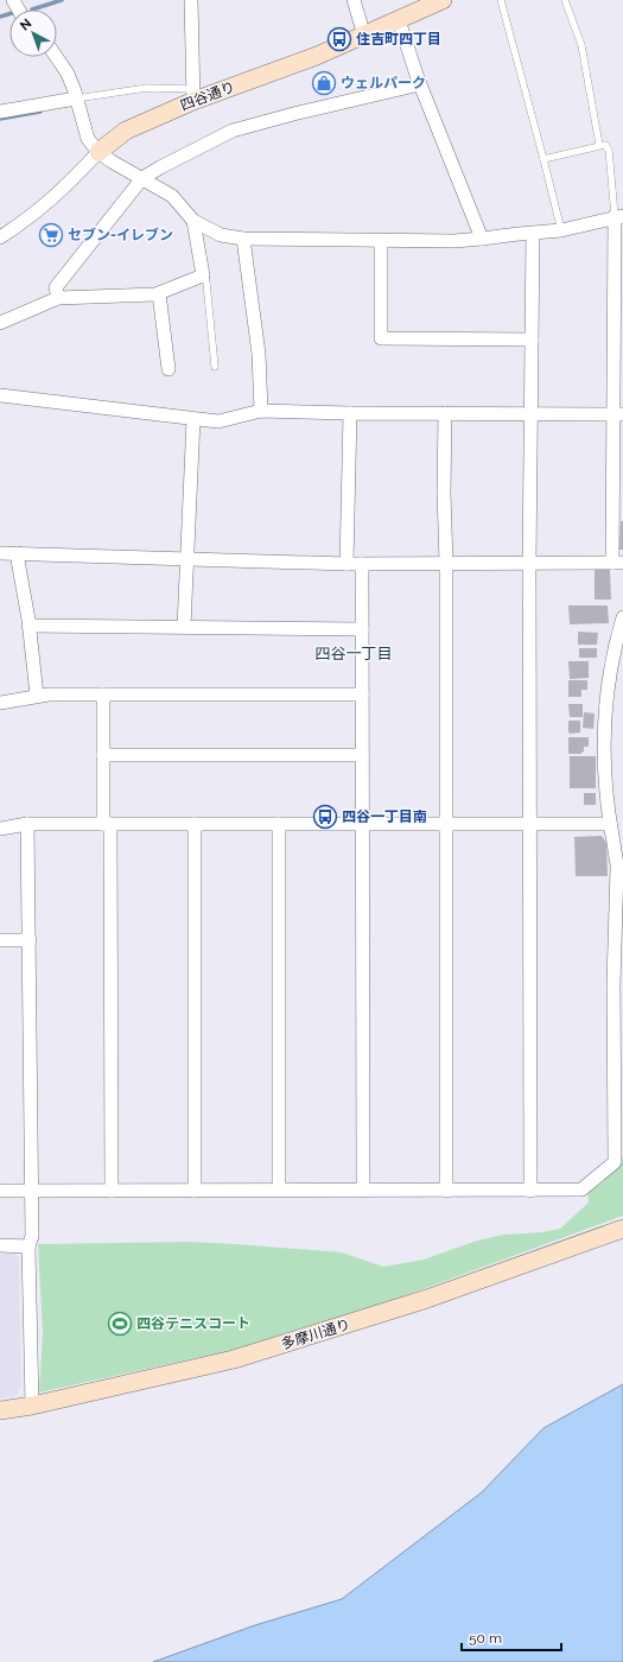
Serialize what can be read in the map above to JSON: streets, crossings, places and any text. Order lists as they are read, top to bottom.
{
  "streets": {
    "street": ["四谷通り", "多摩川通り"]
  },
  "districts": ["四谷一丁目"],
  "places": {
    "bus stop": ["住吉町四丁目", "四谷一丁目南"],
    "shop": ["ウェルパーク"],
    "supermarket": ["セブン-イレブン"],
    "sports": ["四谷テニスコート"]
  },
  "scale_bar": "50 m",
  "north": "top left"
}
